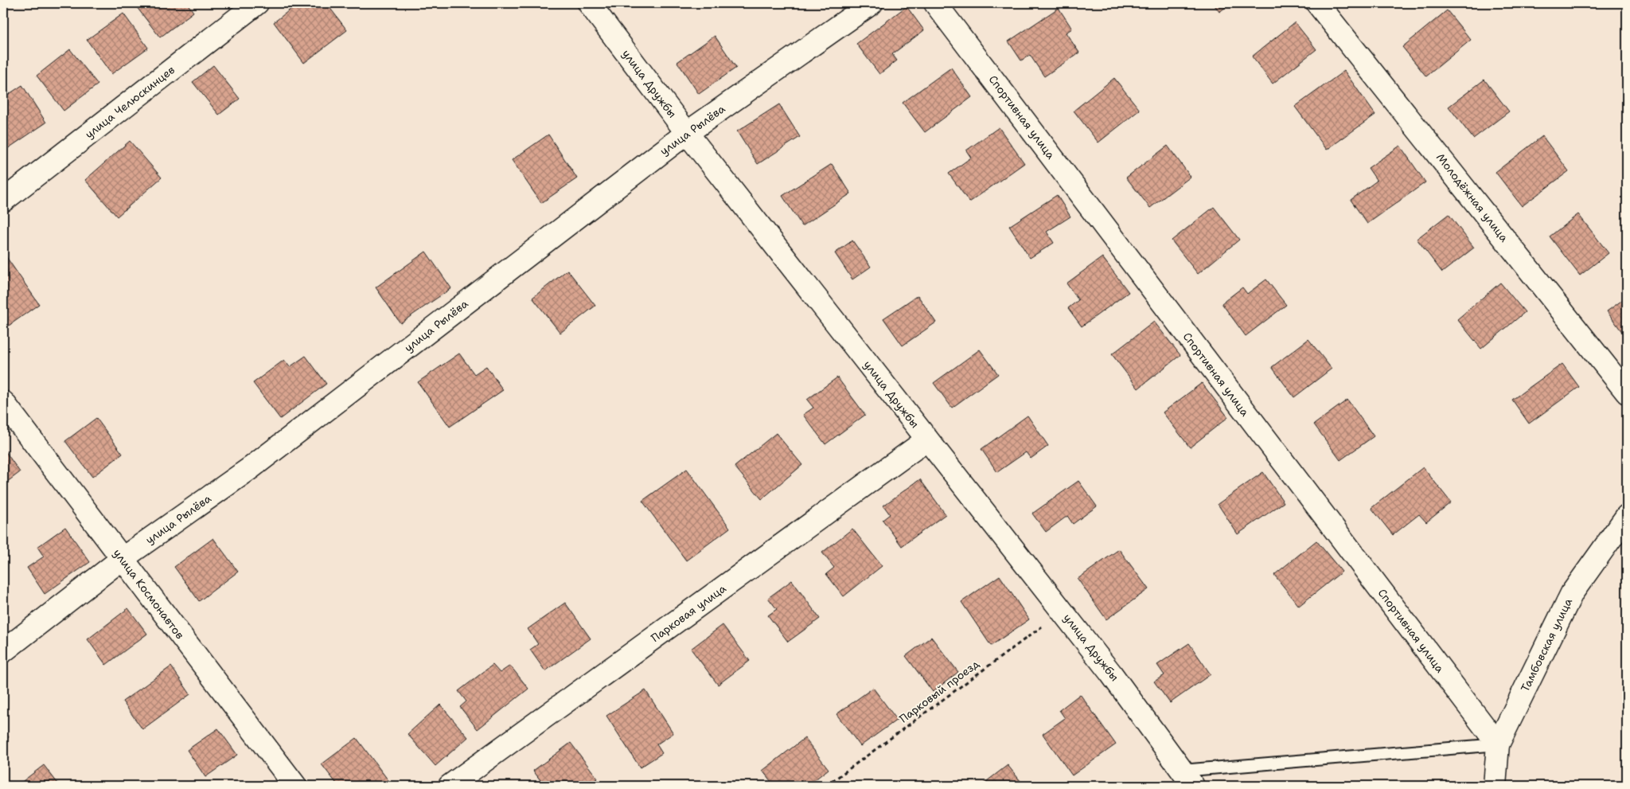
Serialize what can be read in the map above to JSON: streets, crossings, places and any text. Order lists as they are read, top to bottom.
{
  "streets": {
    "street": [
      "улица Дружбы",
      "улица Челюскинцев",
      "Спортивная улица",
      "улица Рылёва",
      "Молодёжная улица",
      "улица Космонавтов",
      "Парковая улица",
      "Тамбовская улица"
    ],
    "path": ["Парковый проезд"]
  },
  "crossings": [
    ["улица Дружбы", "улица Рылёва"],
    ["улица Дружбы", "Парковая улица"],
    ["улица Дружбы", "Парковый проезд"],
    ["Спортивная улица", "Тамбовская улица"],
    ["улица Рылёва", "улица Космонавтов"]
  ]
}
